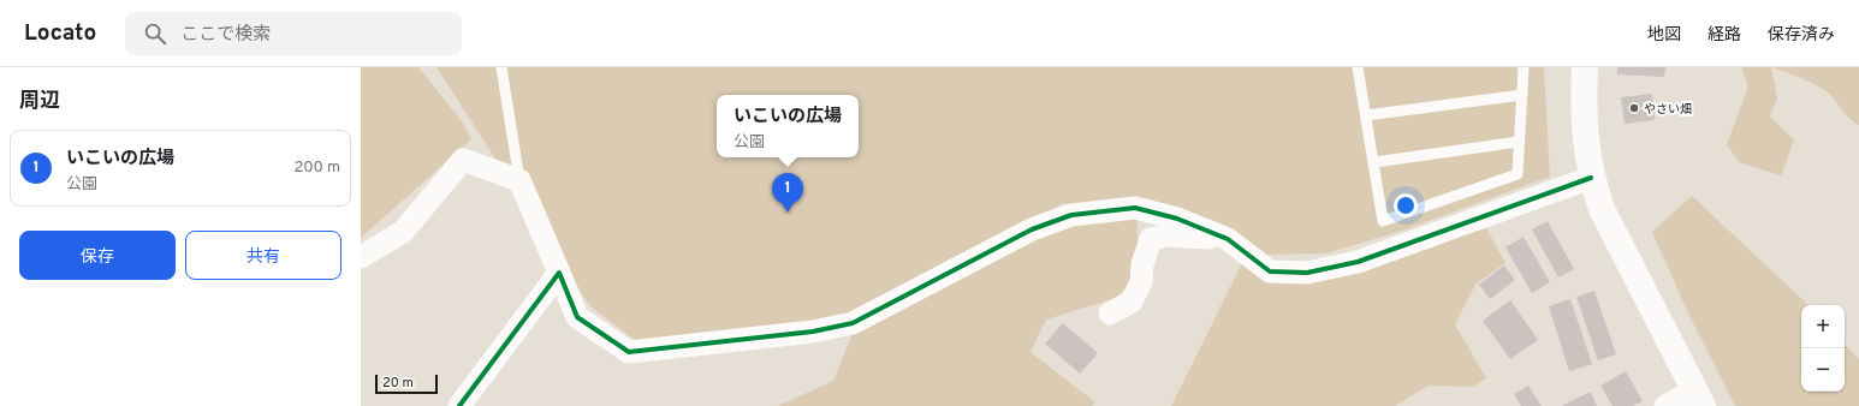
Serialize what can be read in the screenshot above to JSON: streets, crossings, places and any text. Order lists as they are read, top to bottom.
{
  "places": ["やさい畑"],
  "scale_bar": "20 m",
  "page": {
    "header": "Locato",
    "search": "ここで検索",
    "nav": ["地図", "経路", "保存済み"],
    "heading": "周辺",
    "popup": ["いこいの広場", "公園"],
    "list": [
      {
        "mark": "1",
        "name": "いこいの広場",
        "note": "公園",
        "value": "200 m"
      }
    ],
    "pins": "1",
    "buttons": ["保存", "共有"],
    "map_buttons": ["+", "−"],
    "scale": "20 m"
  }
}
